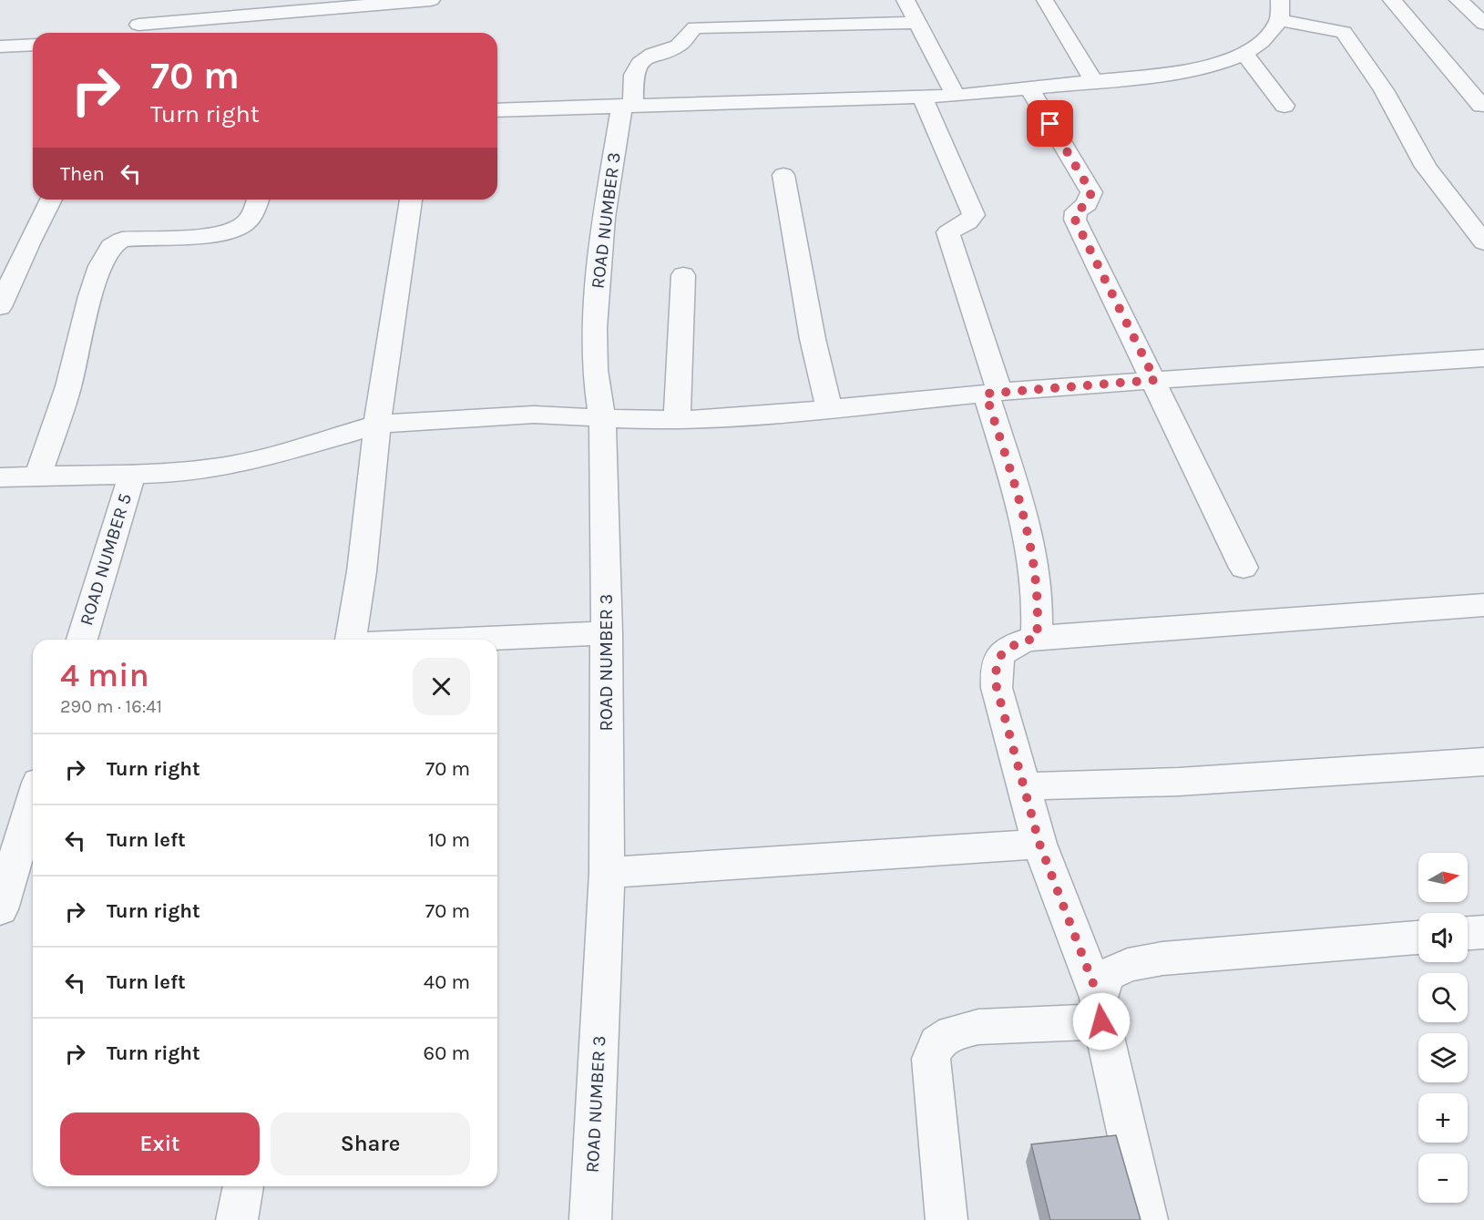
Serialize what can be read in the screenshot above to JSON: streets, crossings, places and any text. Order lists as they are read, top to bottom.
{
  "streets": {
    "street": ["ROAD NUMBER 3", "ROAD NUMBER 5"]
  },
  "north": "right",
  "page": {
    "turn": ["70 m", "Turn right"],
    "then": "Then",
    "heading": ["4 min", "290 m · 16:41"],
    "list": [
      {
        "name": "Turn right",
        "value": "70 m"
      },
      {
        "name": "Turn left",
        "value": "10 m"
      },
      {
        "name": "Turn right",
        "value": "70 m"
      },
      {
        "name": "Turn left",
        "value": "40 m"
      },
      {
        "name": "Turn right",
        "value": "60 m"
      }
    ],
    "map_buttons": ["+", "−"],
    "buttons": ["Exit", "Share"]
  }
}
